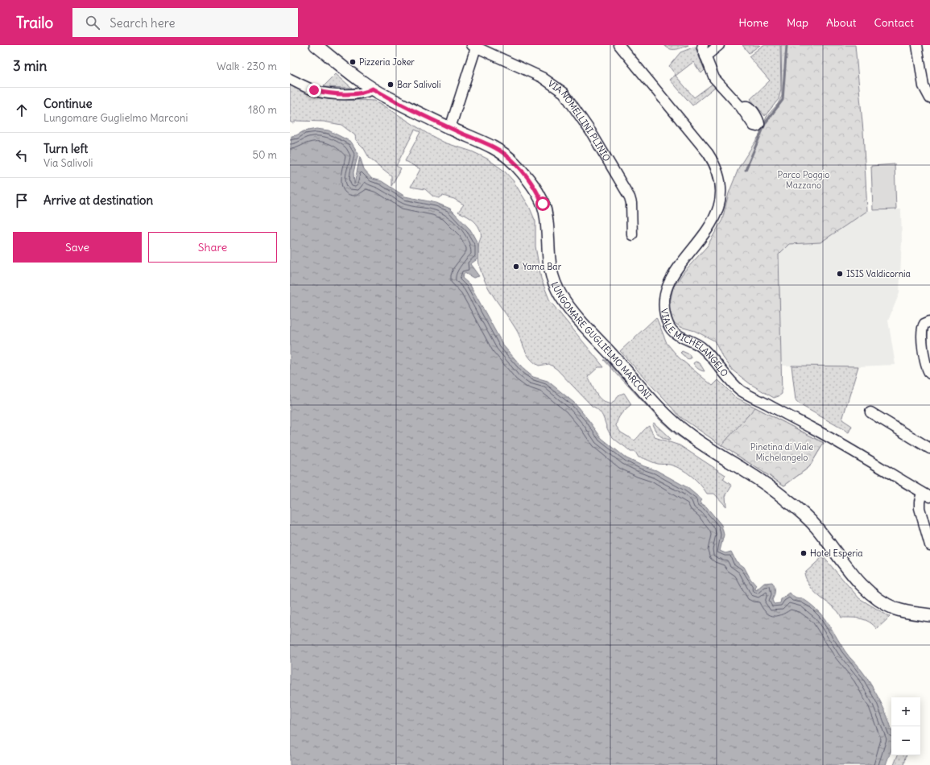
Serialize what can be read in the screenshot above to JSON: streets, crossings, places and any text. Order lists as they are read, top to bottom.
{
  "streets": {
    "street": ["VIA NOMELLINI PLINIO", "LUNGOMARE GUGLIELMO MARCONI", "VIALE MICHELANGELO"]
  },
  "parks": ["Parco Poggio Mazzano", "Pinetina di Viale Michelangelo"],
  "places": [
    "Pizzeria Joker",
    "Bar Salivoli",
    "Yama Bar",
    "ISIS Valdicornia",
    "Hotel Esperia"
  ],
  "page": {
    "header": "Trailo",
    "search": "Search here",
    "nav": [
      "Home",
      "Map",
      "About",
      "Contact"
    ],
    "heading": ["3 min", "Walk · 230 m"],
    "list": [
      ["Continue", "Lungomare Guglielmo Marconi", "180 m"],
      ["Turn left", "Via Salivoli", "50 m"],
      "Arrive at destination"
    ],
    "buttons": ["Save", "Share"],
    "map_buttons": ["+", "−"]
  }
}
